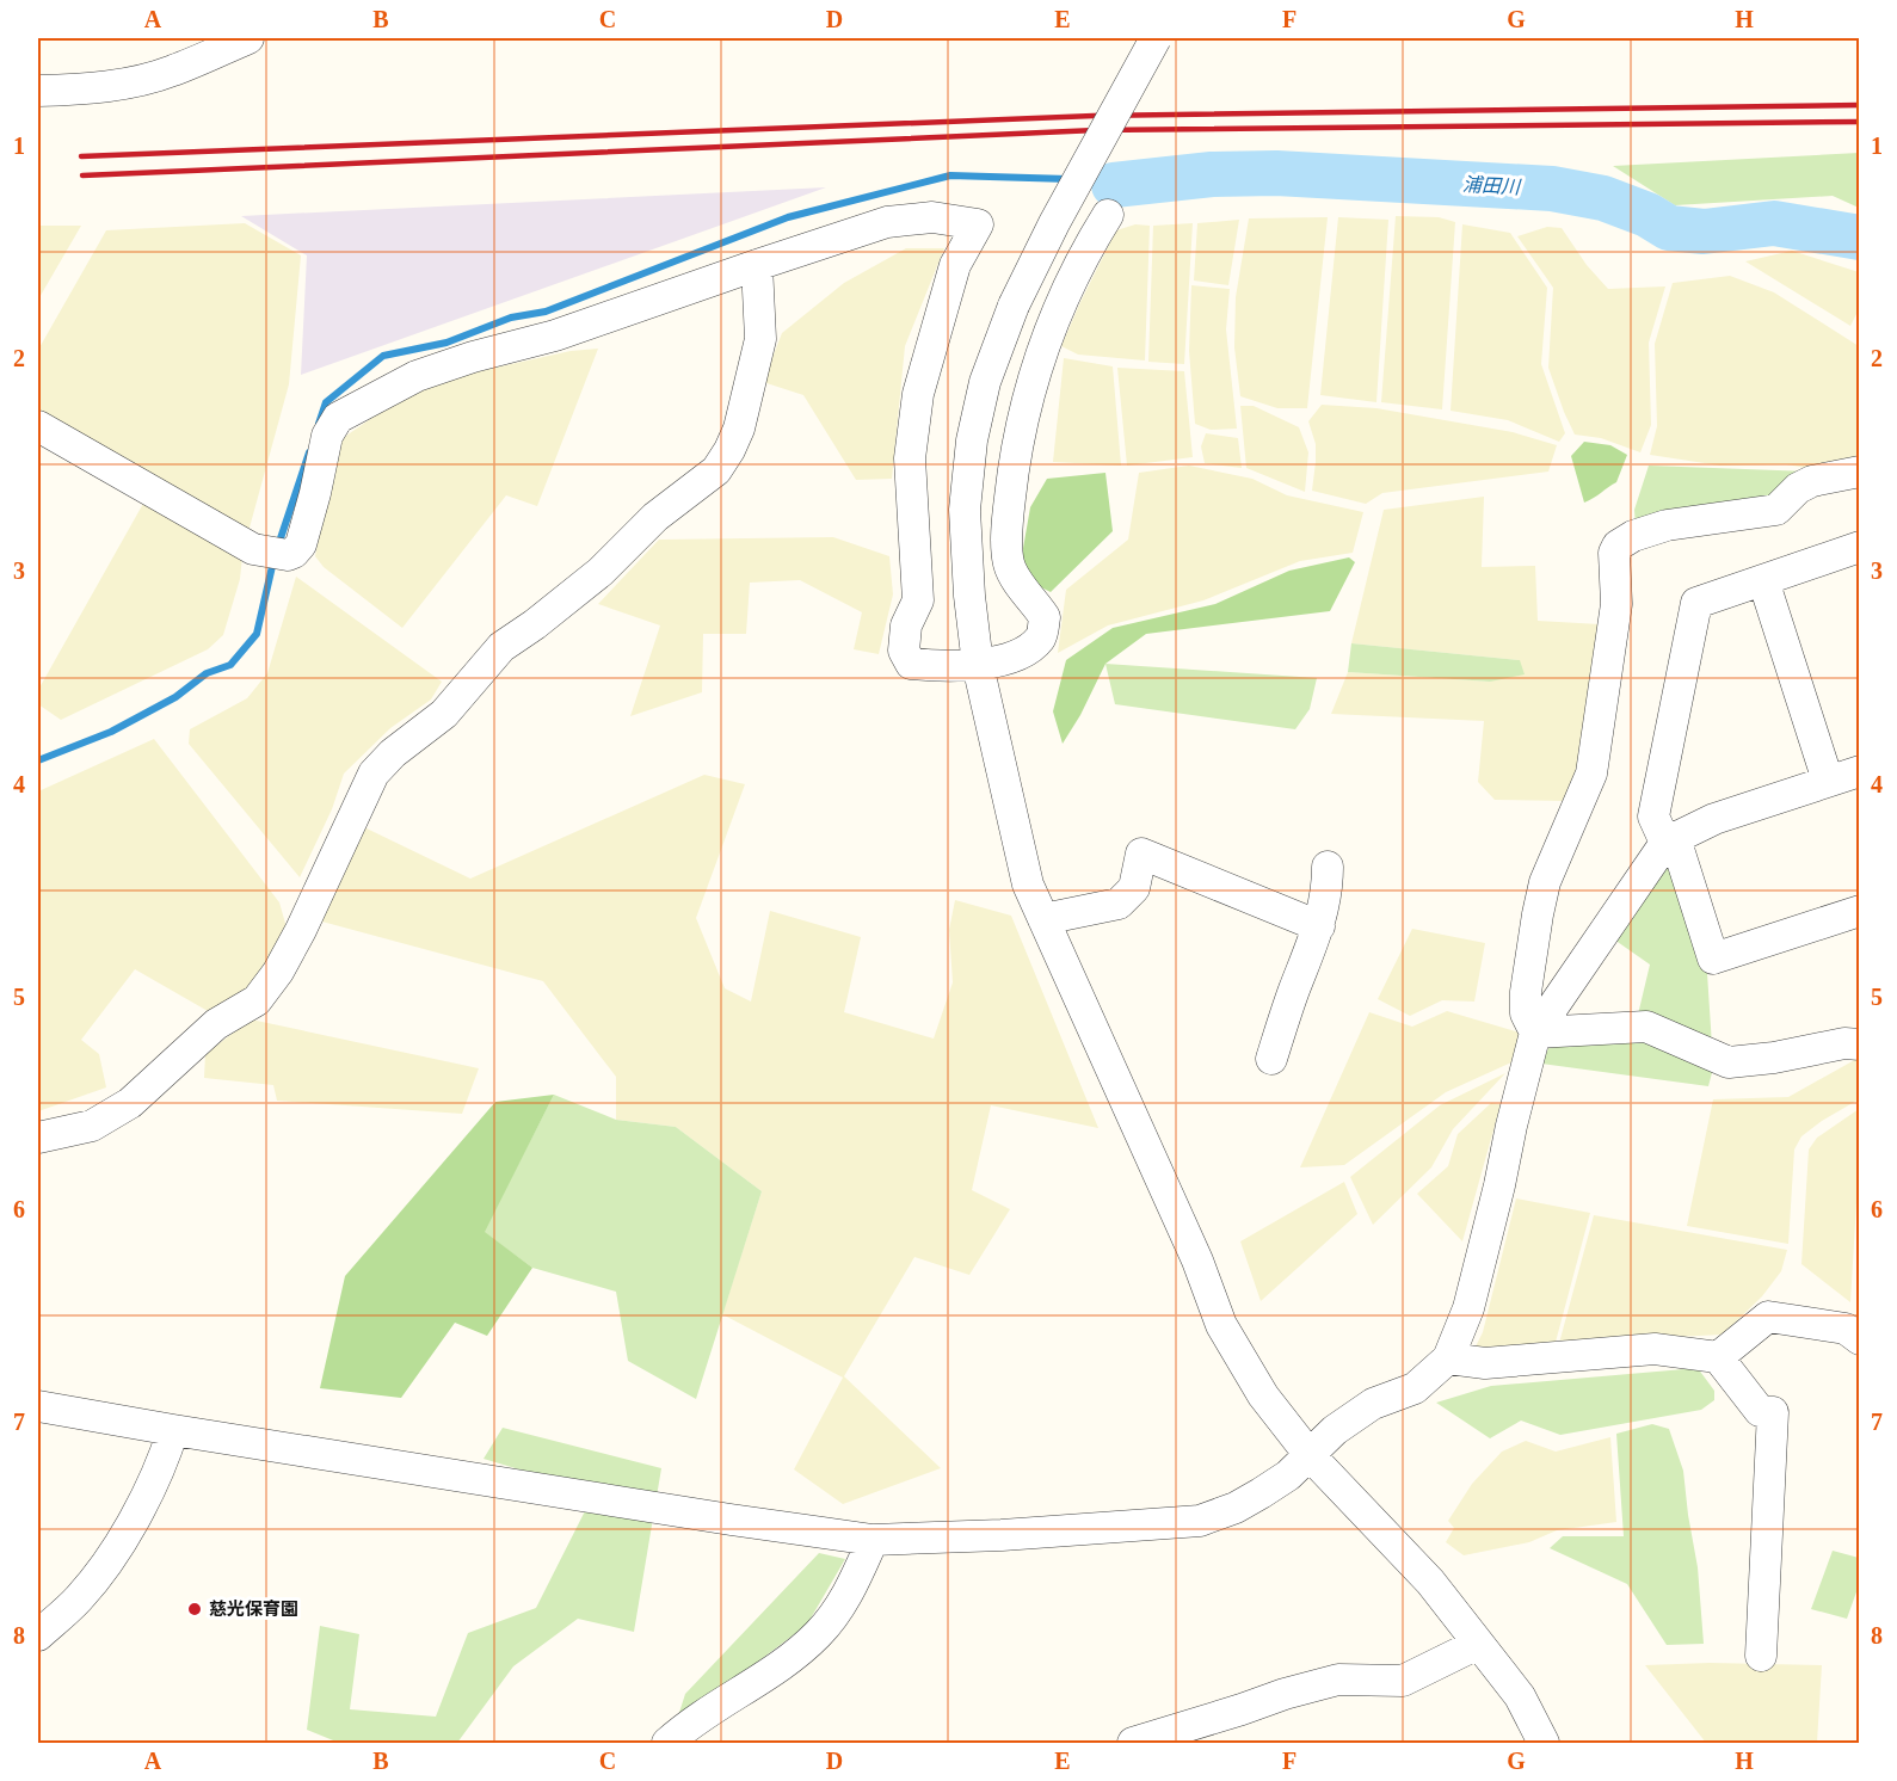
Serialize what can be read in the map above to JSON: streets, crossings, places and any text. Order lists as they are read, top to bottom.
{
  "water": ["浦田川"],
  "places": ["慈光保育園"],
  "grid": {
    "columns": [
      "A",
      "B",
      "C",
      "D",
      "E",
      "F",
      "G",
      "H"
    ],
    "rows": [
      "1",
      "2",
      "3",
      "4",
      "5",
      "6",
      "7",
      "8"
    ]
  }
}
